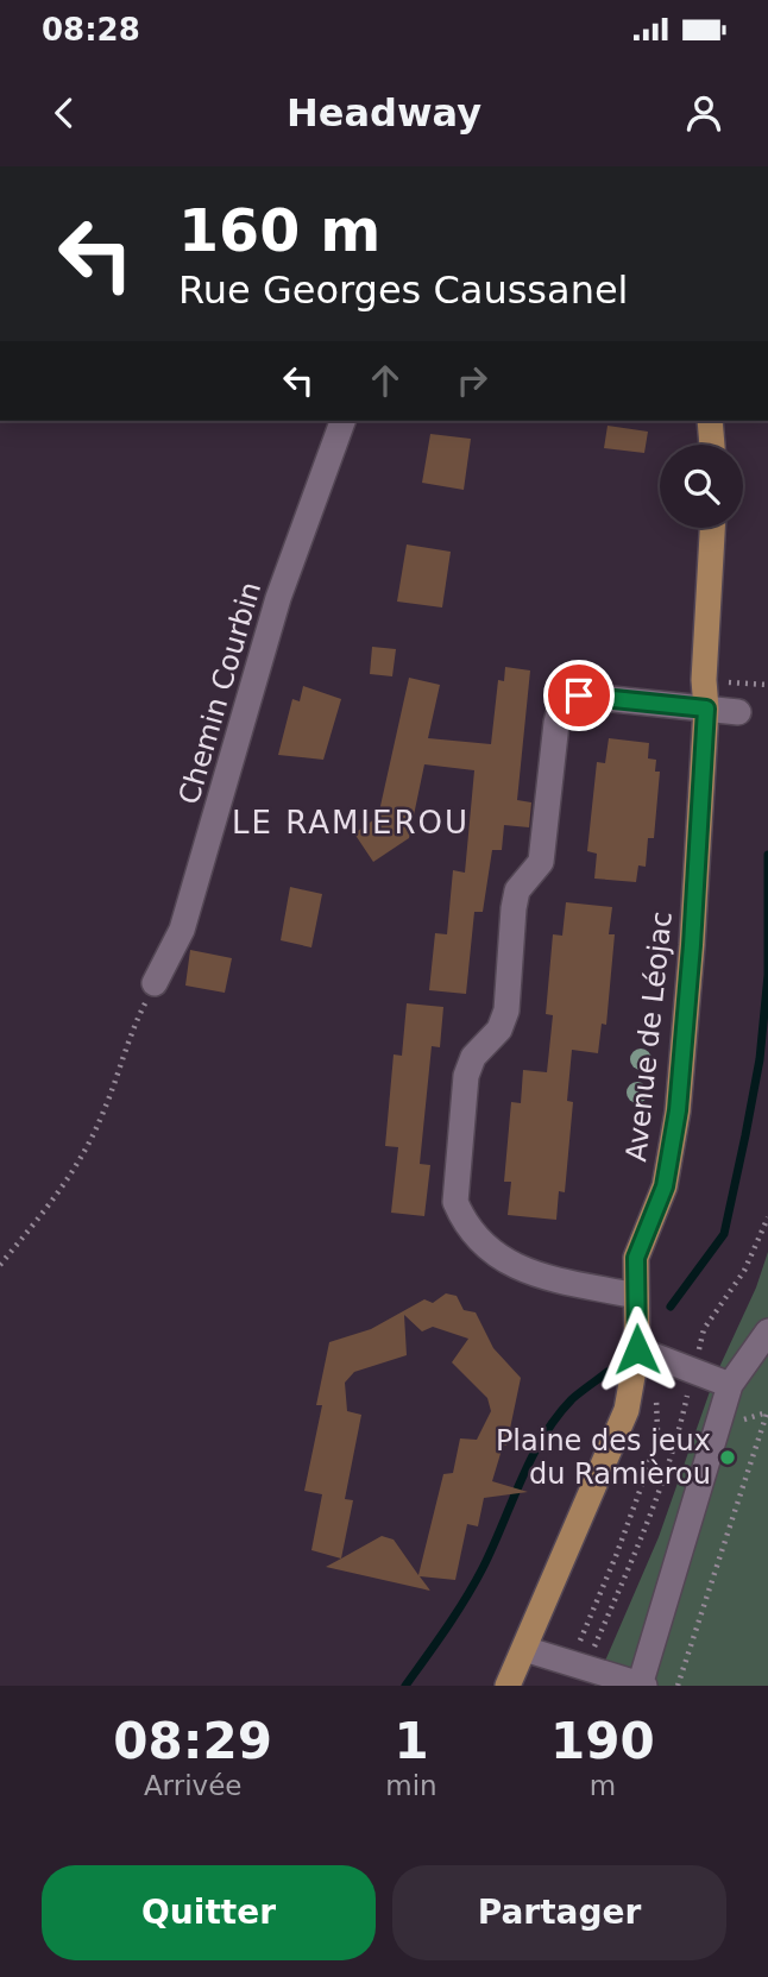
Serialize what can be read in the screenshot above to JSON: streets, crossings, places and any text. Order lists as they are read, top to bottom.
{
  "streets": {
    "main road": ["Avenue de Léojac"],
    "street": ["Chemin Courbin"]
  },
  "districts": ["LE RAMIEROU"],
  "places": ["Plaine des jeux du Ramièrou"],
  "page": {
    "status": "08:28",
    "header": "Headway",
    "turn": ["160 m", "Rue Georges Caussanel"],
    "eta": [
      "08:29",
      "Arrivée",
      "1",
      "min",
      "190",
      "m"
    ],
    "buttons": ["Quitter", "Partager"]
  }
}
